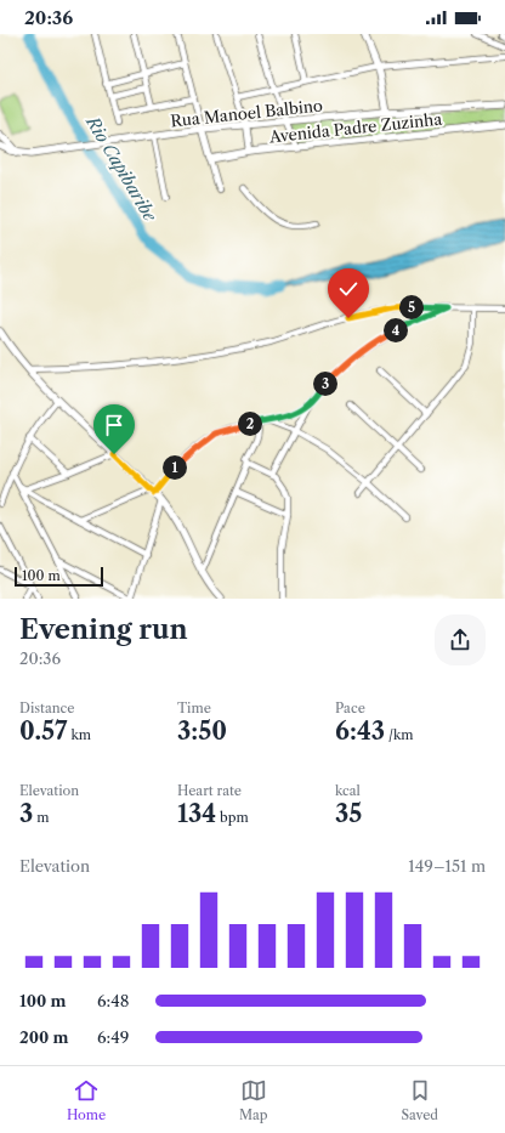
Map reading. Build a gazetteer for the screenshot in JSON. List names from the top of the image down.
{
  "streets": {
    "street": ["Rua Manoel Balbino", "Avenida Padre Zuzinha"]
  },
  "water": ["Rio Capibaribe"],
  "scale_bar": "100 m",
  "page": {
    "status": "20:36",
    "pins": [
      "5",
      "4",
      "3",
      "2",
      "1"
    ],
    "scale": "100 m",
    "heading": ["Evening run", "20:36"],
    "stats": [
      ["Distance", "0.57 km"],
      ["Time", "3:50"],
      ["Pace", "6:43 /km"],
      ["Elevation", "3 m"],
      ["Heart rate", "134 bpm"],
      ["kcal", "35"]
    ],
    "chart": ["Elevation", "149–151 m"],
    "list": [
      {
        "name": "100 m",
        "note": "6:48"
      },
      {
        "name": "200 m",
        "note": "6:49"
      }
    ],
    "tabs": ["Home", "Map", "Saved"]
  }
}
